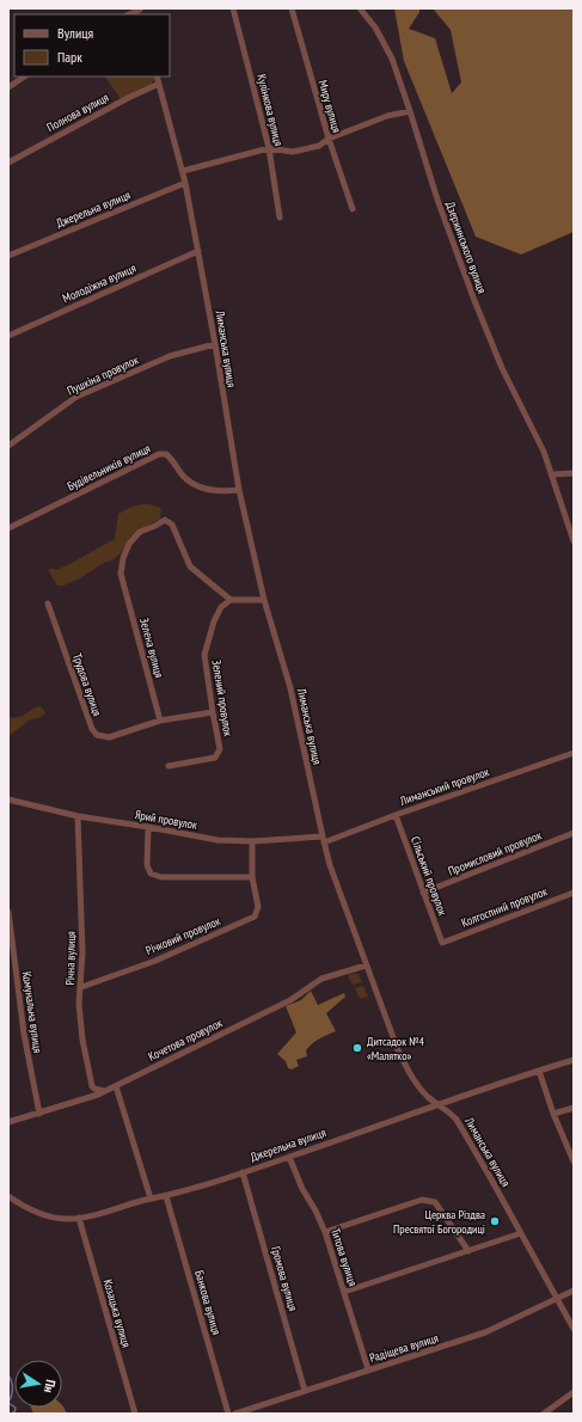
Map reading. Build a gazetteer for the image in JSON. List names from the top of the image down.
{
  "streets": {
    "street": [
      "Миру вулиця",
      "Кулінкова вулиця",
      "Полнова вулиця",
      "Джерельна вулиця",
      "Дзержинського вулиця",
      "Молодіжна вулиця",
      "Лиманська вулиця",
      "Пушкіна провулок",
      "Будівельників вулиця",
      "Зелена вулиця",
      "Трудова вулиця",
      "Зелений провулок",
      "Лиманський провулок",
      "Ярий провулок",
      "Промисловий провулок",
      "Сільський провулок",
      "Колгоспний провулок",
      "Річковий провулок",
      "Річна вулиця",
      "Комунальна вулиця",
      "Кочетова провулок",
      "Титова вулиця",
      "Громова вулиця",
      "Банкова вулиця",
      "Козацька вулиця",
      "Радіщева вулиця"
    ]
  },
  "crossings": [
    ["Полнова вулиця", "Лиманська вулиця"],
    ["Джерельна вулиця", "Лиманська вулиця"],
    ["Джерельна вулиця", "Титова вулиця"],
    ["Джерельна вулиця", "Громова вулиця"],
    ["Джерельна вулиця", "Банкова вулиця"],
    ["Джерельна вулиця", "Козацька вулиця"],
    ["Молодіжна вулиця", "Лиманська вулиця"],
    ["Лиманська вулиця", "Пушкіна провулок"],
    ["Лиманська вулиця", "Будівельників вулиця"],
    ["Лиманська вулиця", "Лиманський провулок"],
    ["Лиманська вулиця", "Ярий провулок"],
    ["Лиманська вулиця", "Кочетова провулок"],
    ["Лиманська вулиця", "Радіщева вулиця"],
    ["Зелена вулиця", "Трудова вулиця"],
    ["Зелена вулиця", "Зелений провулок"],
    ["Лиманський провулок", "Ярий провулок"],
    ["Лиманський провулок", "Сільський провулок"],
    ["Ярий провулок", "Річковий провулок"],
    ["Ярий провулок", "Річна вулиця"],
    ["Промисловий провулок", "Сільський провулок"],
    ["Сільський провулок", "Колгоспний провулок"],
    ["Річковий провулок", "Річна вулиця"],
    ["Річна вулиця", "Кочетова провулок"],
    ["Комунальна вулиця", "Кочетова провулок"],
    ["Титова вулиця", "Радіщева вулиця"],
    ["Громова вулиця", "Радіщева вулиця"]
  ],
  "places": ["Дитсадок №4 «Малятко»", "Церква Різдва Пресвятої Богородиці"],
  "legend": ["Вулиця", "Парк"],
  "north": "right"
}
